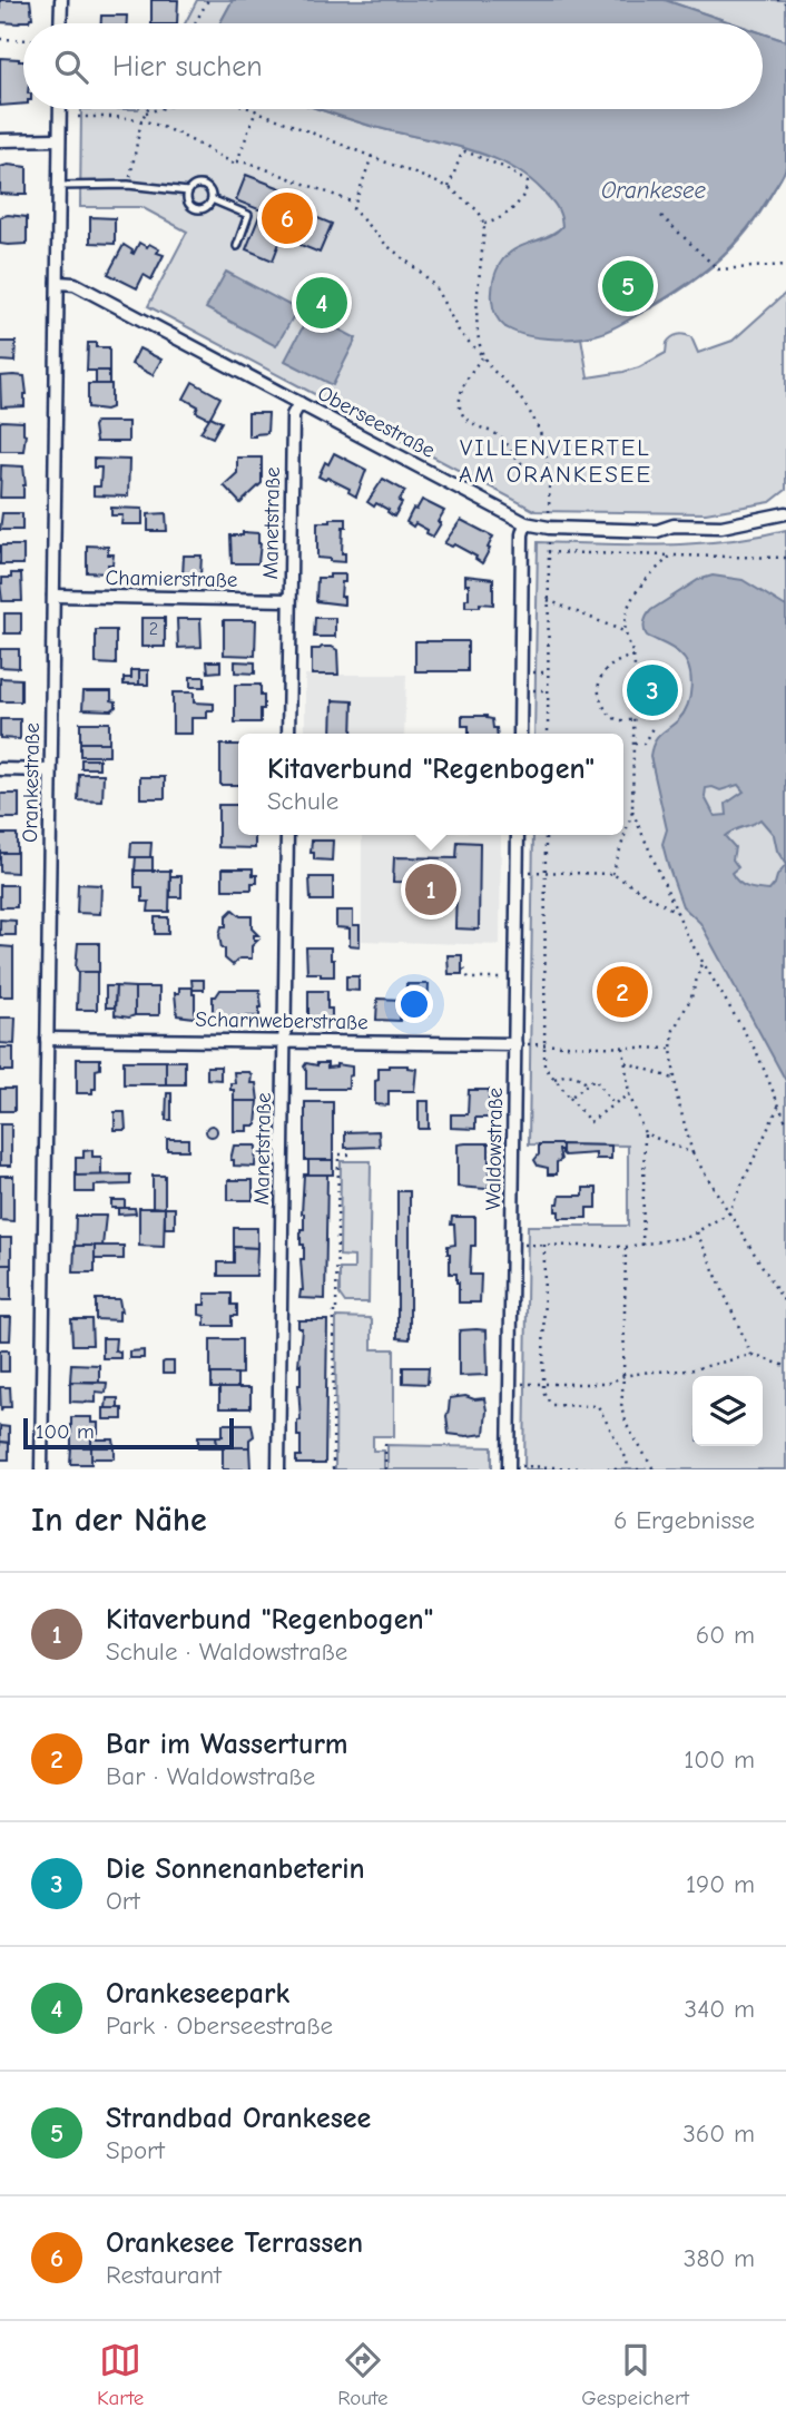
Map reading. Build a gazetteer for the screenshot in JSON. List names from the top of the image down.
{
  "streets": {
    "street": [
      "Oberseestraße",
      "Manetstraße",
      "Chamierstraße",
      "Orankestraße",
      "Scharnweberstraße",
      "Waldowstraße"
    ]
  },
  "crossings": [
    ["Oberseestraße", "Manetstraße"],
    ["Oberseestraße", "Orankestraße"],
    ["Manetstraße", "Chamierstraße"],
    ["Manetstraße", "Scharnweberstraße"],
    ["Chamierstraße", "Orankestraße"],
    ["Orankestraße", "Scharnweberstraße"],
    ["Scharnweberstraße", "Waldowstraße"]
  ],
  "districts": ["VILLENVIERTEL AM ORANKESEE"],
  "water": ["Orankesee"],
  "house_numbers": ["2"],
  "scale_bar": "100 m",
  "page": {
    "search": "Hier suchen",
    "pins": [
      "6",
      "5",
      "4",
      "3",
      "1",
      "2"
    ],
    "popup": ["Kitaverbund \"Regenbogen\"", "Schule"],
    "scale": "100 m",
    "heading": ["In der Nähe", "6 Ergebnisse"],
    "list": [
      {
        "mark": "1",
        "name": "Kitaverbund \"Regenbogen\"",
        "note": "Schule · Waldowstraße",
        "value": "60 m"
      },
      {
        "mark": "2",
        "name": "Bar im Wasserturm",
        "note": "Bar · Waldowstraße",
        "value": "100 m"
      },
      {
        "mark": "3",
        "name": "Die Sonnenanbeterin",
        "note": "Ort",
        "value": "190 m"
      },
      {
        "mark": "4",
        "name": "Orankeseepark",
        "note": "Park · Oberseestraße",
        "value": "340 m"
      },
      {
        "mark": "5",
        "name": "Strandbad Orankesee",
        "note": "Sport",
        "value": "360 m"
      },
      {
        "mark": "6",
        "name": "Orankesee Terrassen",
        "note": "Restaurant",
        "value": "380 m"
      }
    ],
    "nav": ["Karte", "Route", "Gespeichert"]
  }
}
